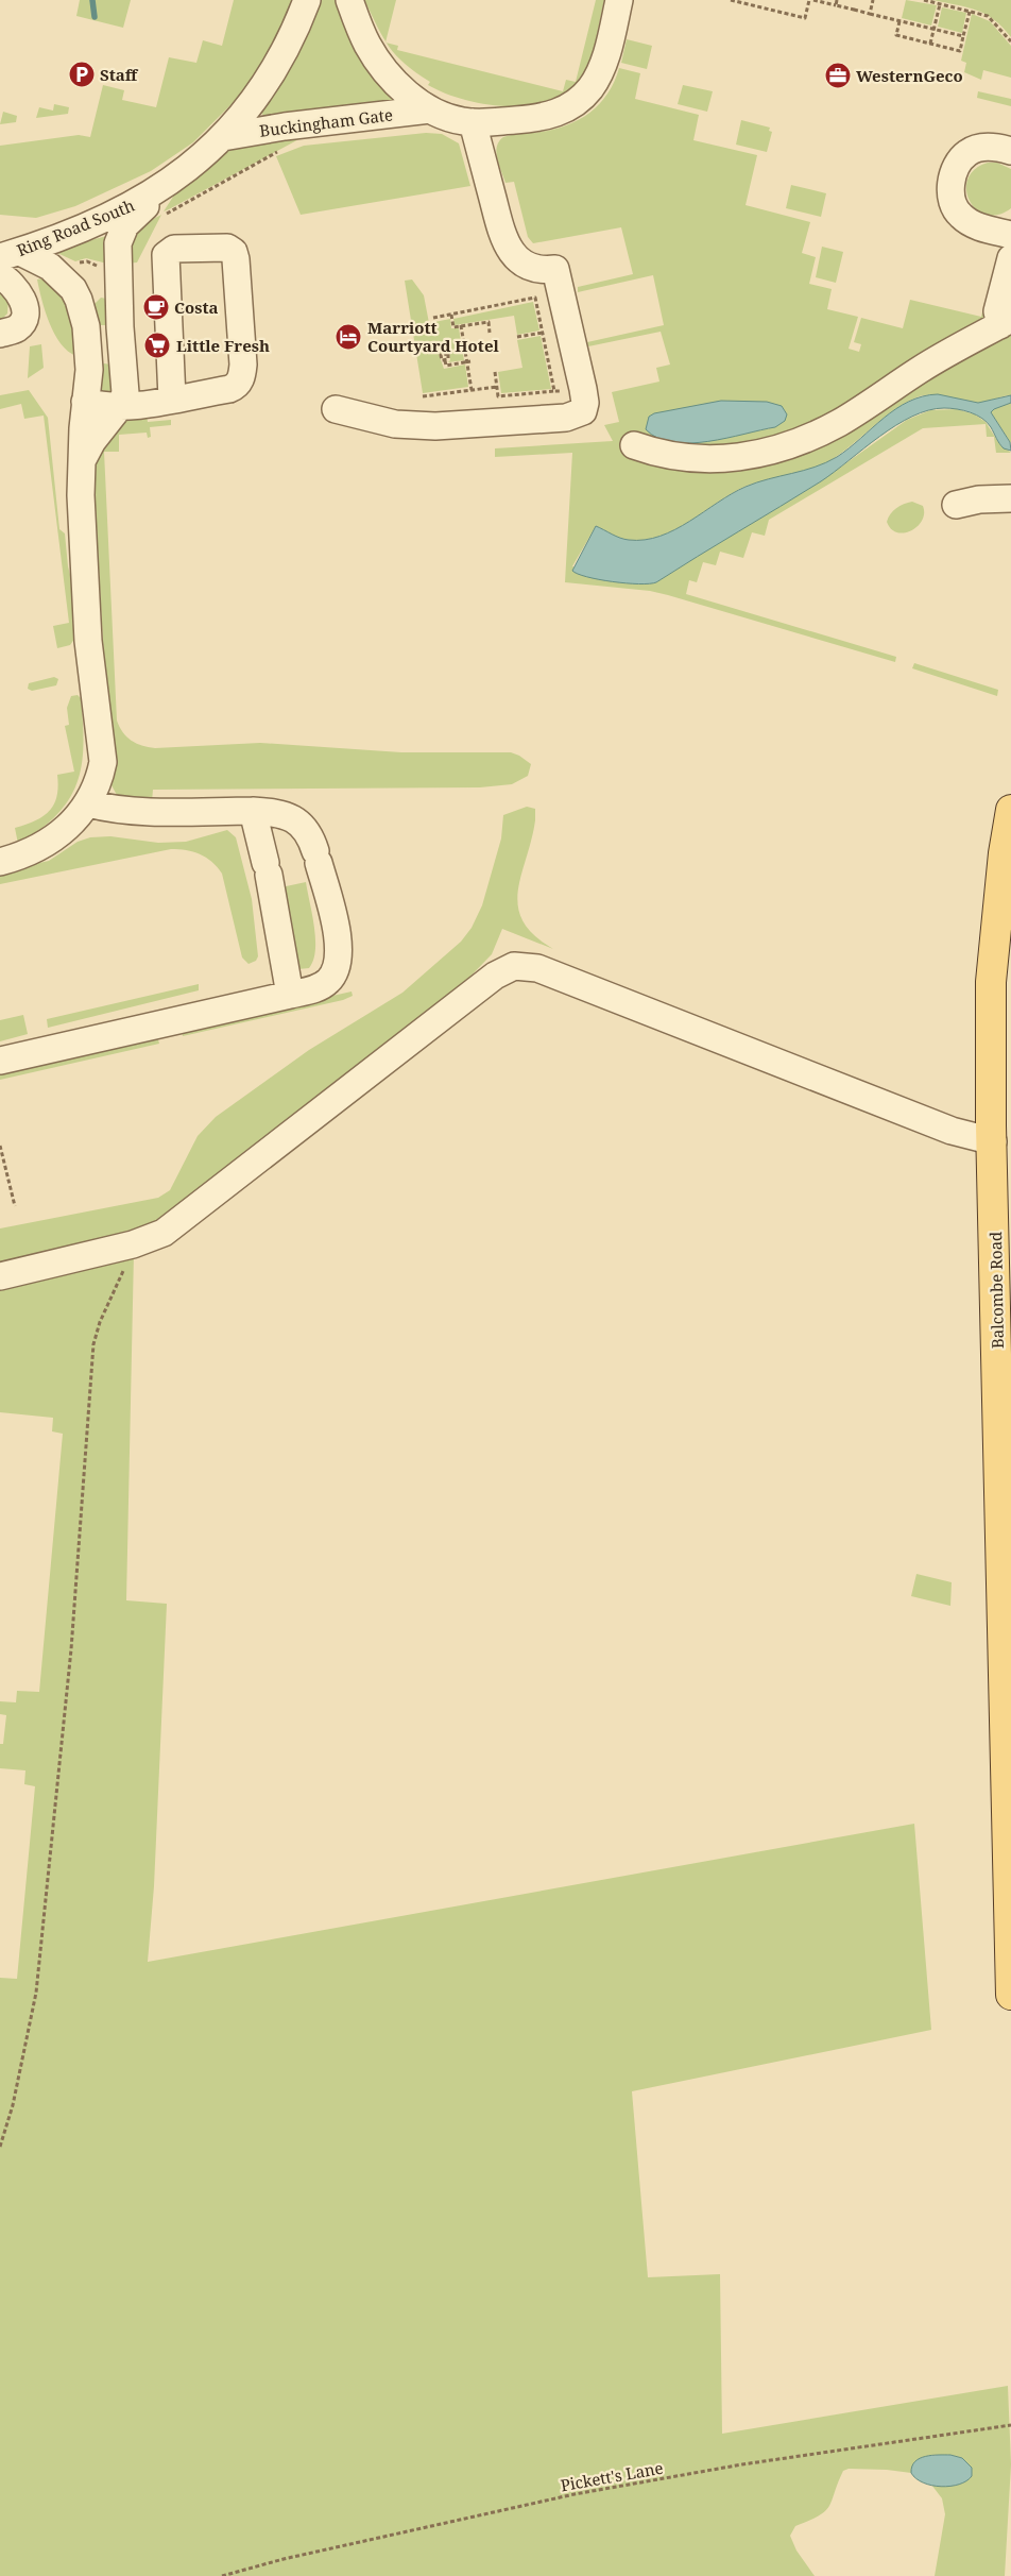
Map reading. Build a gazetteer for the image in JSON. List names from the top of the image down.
{
  "streets": {
    "main road": ["Balcombe Road"],
    "street": ["Buckingham Gate", "Ring Road South"],
    "path": ["Pickett's Lane"]
  },
  "crossings": [
    ["Buckingham Gate", "Ring Road South"]
  ],
  "places": {
    "parking": ["Staff"],
    "office": ["WesternGeco"],
    "cafe": ["Costa"],
    "hotel": ["Marriott Courtyard Hotel"],
    "supermarket": ["Little Fresh"]
  }
}
